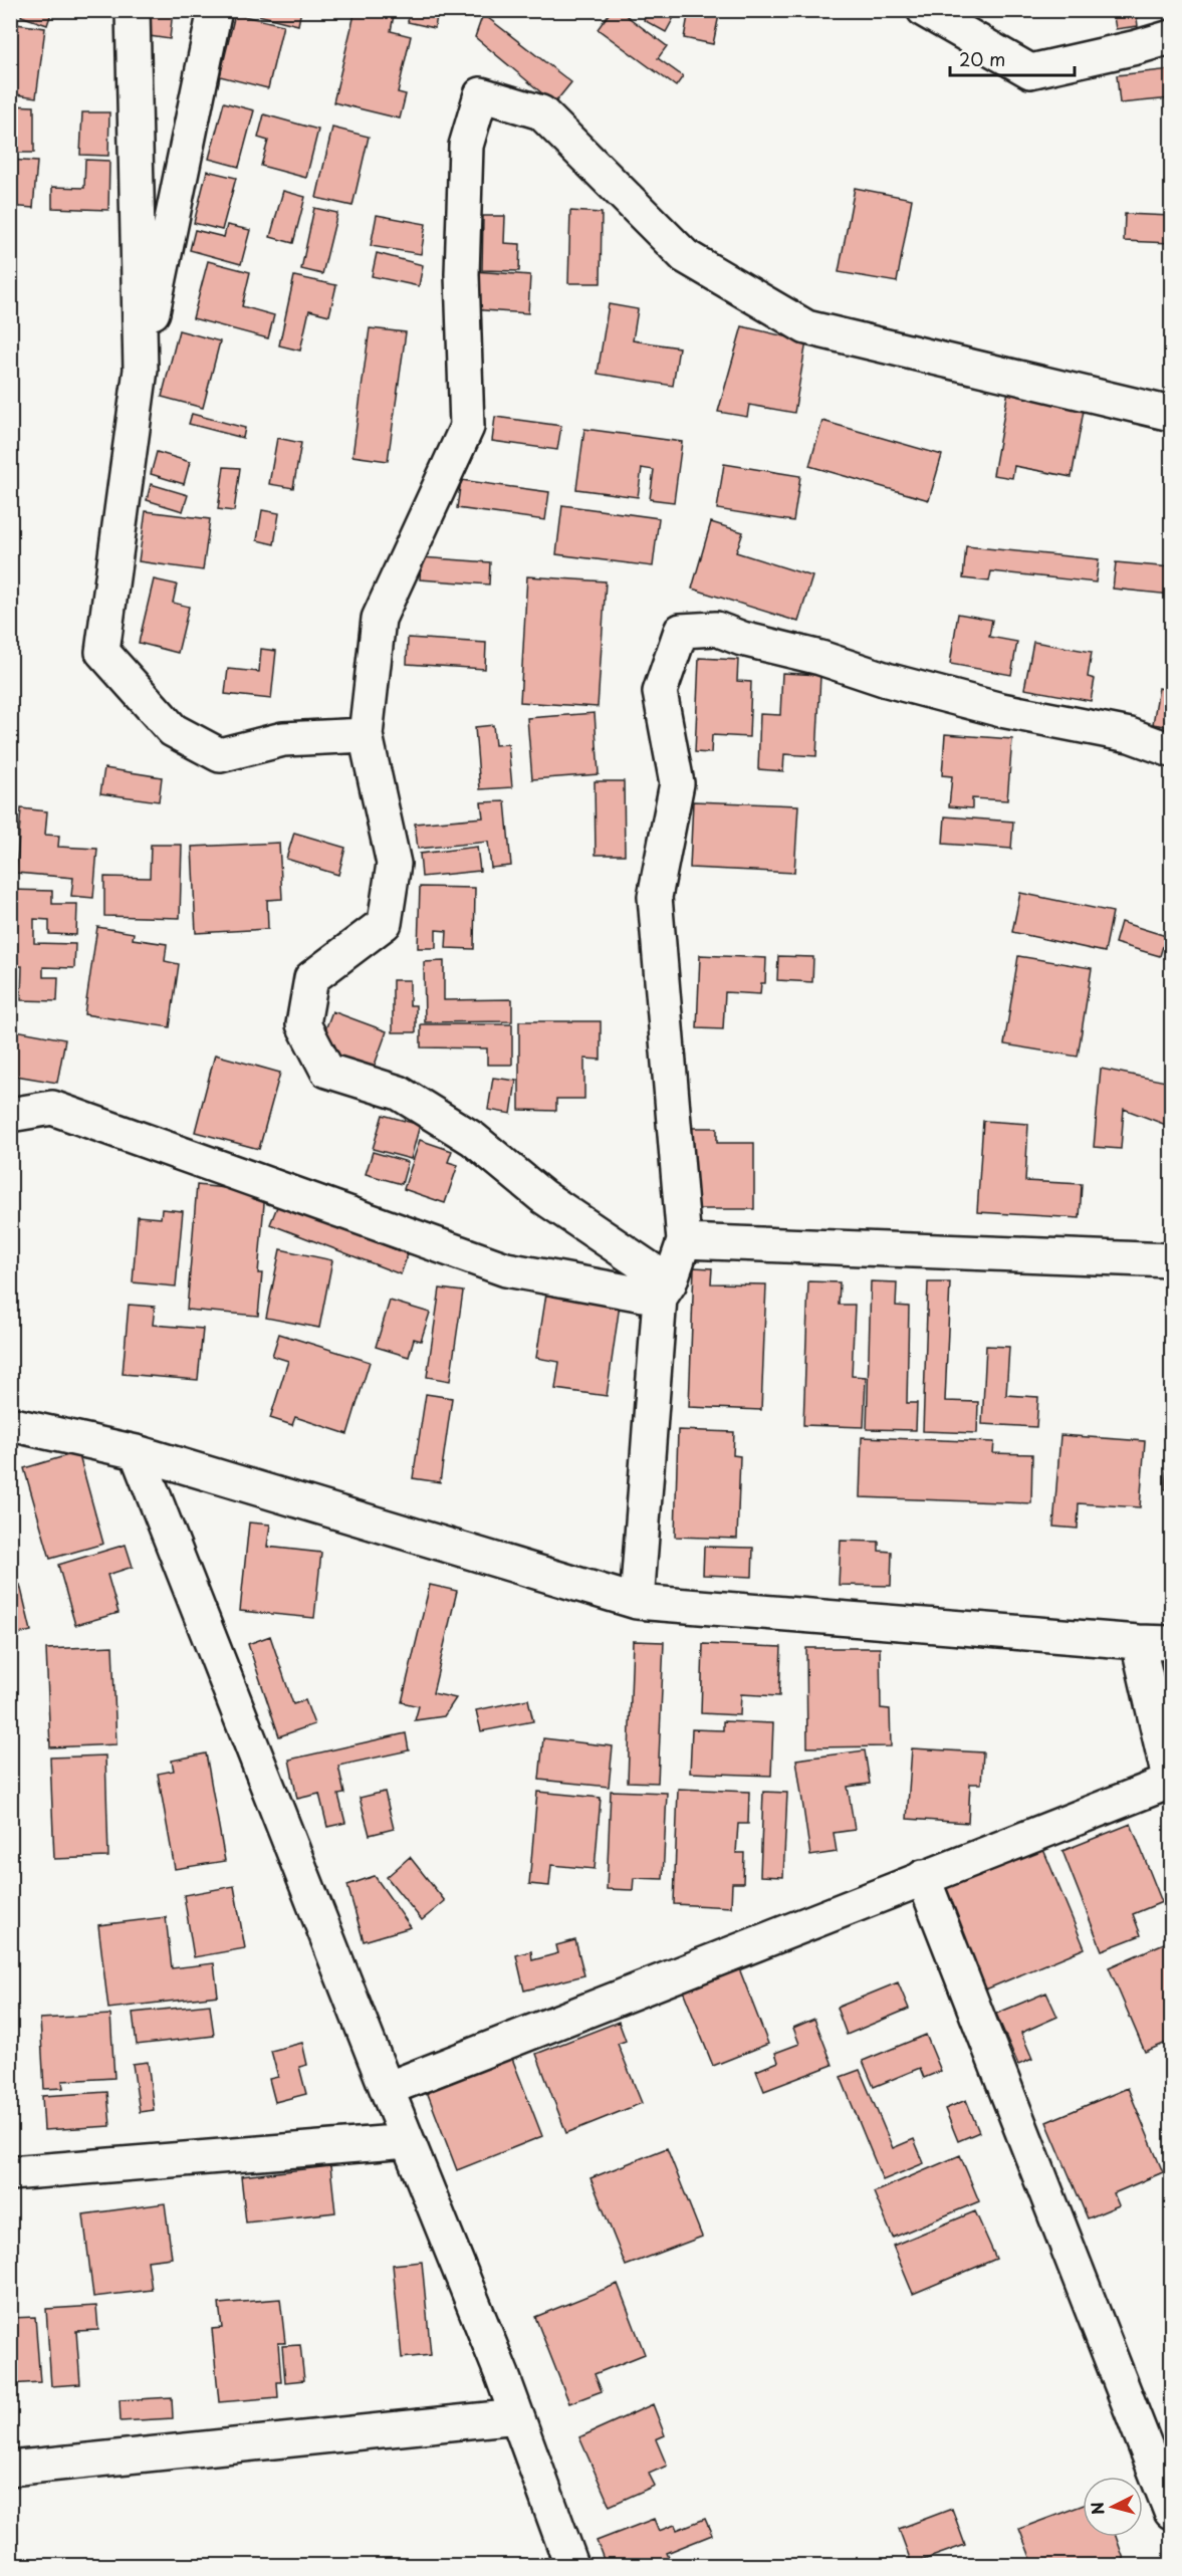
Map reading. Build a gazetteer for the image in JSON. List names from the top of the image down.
{
  "scale_bar": "20 m",
  "north": "left"
}
